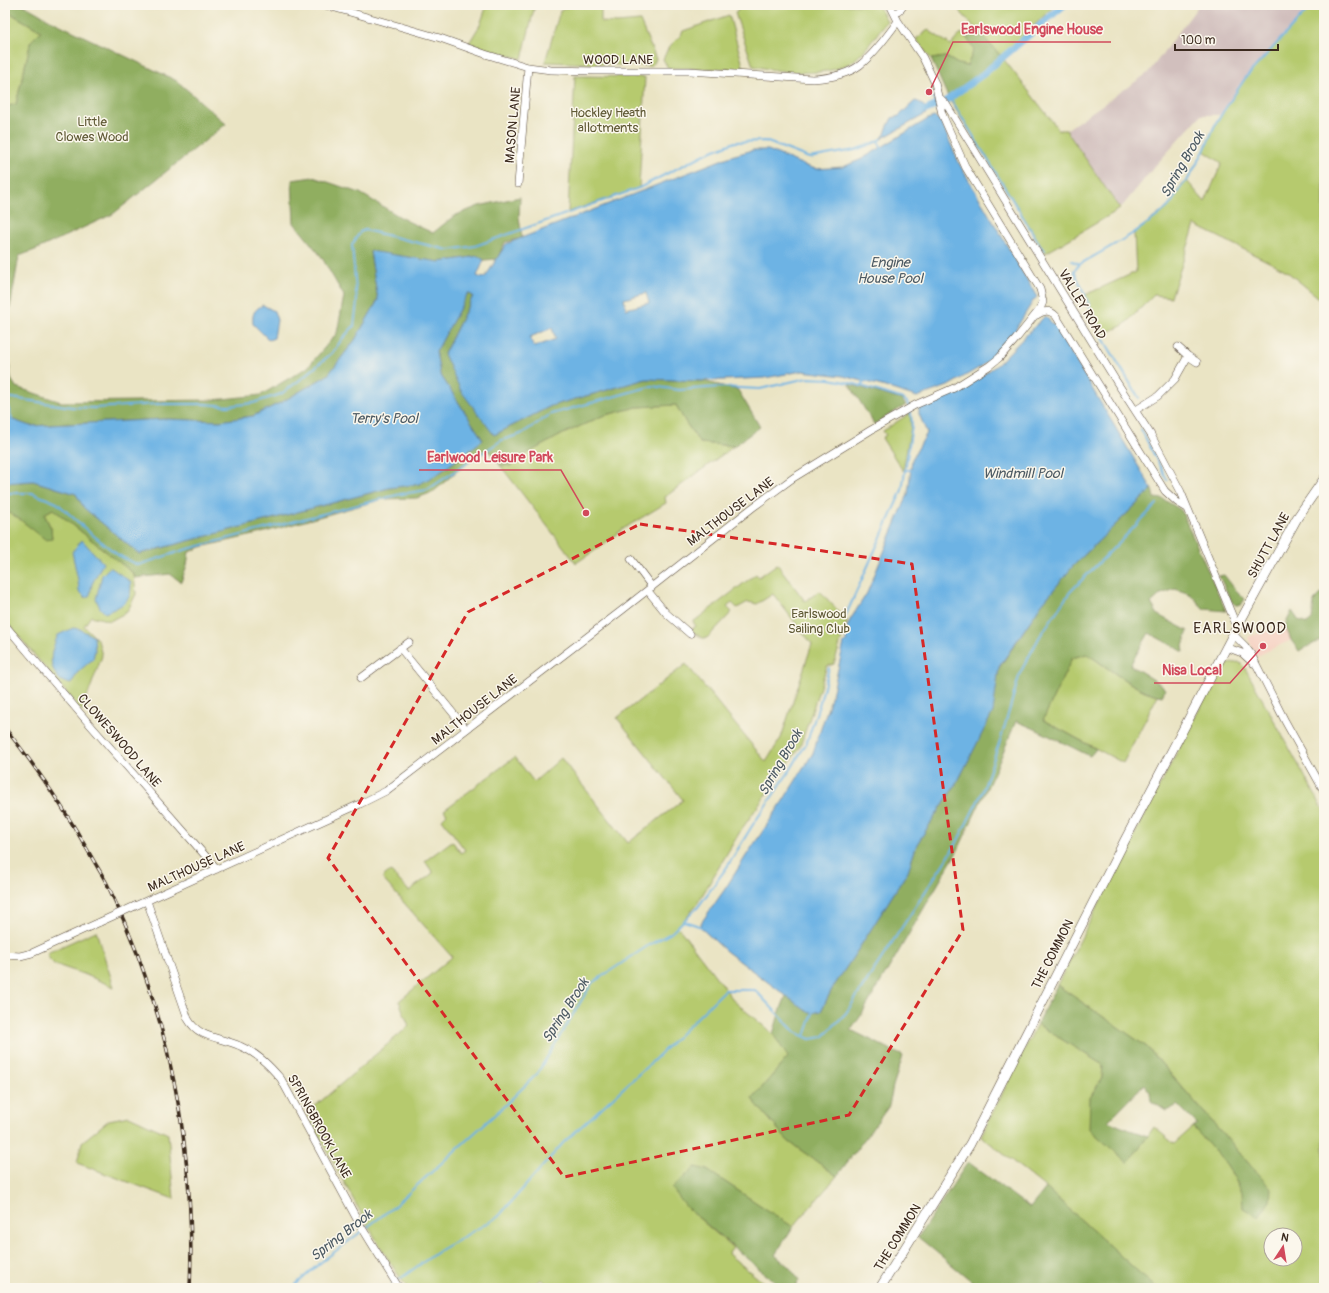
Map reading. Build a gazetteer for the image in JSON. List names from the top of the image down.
{
  "streets": {
    "main road": ["SHUTT LANE", "THE COMMON"],
    "street": [
      "WOOD LANE",
      "MASON LANE",
      "VALLEY ROAD",
      "MALTHOUSE LANE",
      "CLOWESWOOD LANE",
      "SPRINGBROOK LANE"
    ]
  },
  "crossings": [
    ["WOOD LANE", "MASON LANE"],
    ["WOOD LANE", "VALLEY ROAD"],
    ["VALLEY ROAD", "MALTHOUSE LANE"],
    ["VALLEY ROAD", "SHUTT LANE"],
    ["VALLEY ROAD", "THE COMMON"],
    ["MALTHOUSE LANE", "CLOWESWOOD LANE"],
    ["MALTHOUSE LANE", "SPRINGBROOK LANE"],
    ["SHUTT LANE", "THE COMMON"]
  ],
  "districts": ["EARLSWOOD"],
  "water": [
    "Spring Brook",
    "Engine House Pool",
    "Terry's Pool",
    "Windmill Pool"
  ],
  "parks": ["Hockley Heath allotments", "Little Clowes Wood", "Earlswood Sailing Club"],
  "places": ["Earlswood Engine House", "Earlwood Leisure Park", "Nisa Local"],
  "scale_bar": "100 m",
  "north": "top"
}
